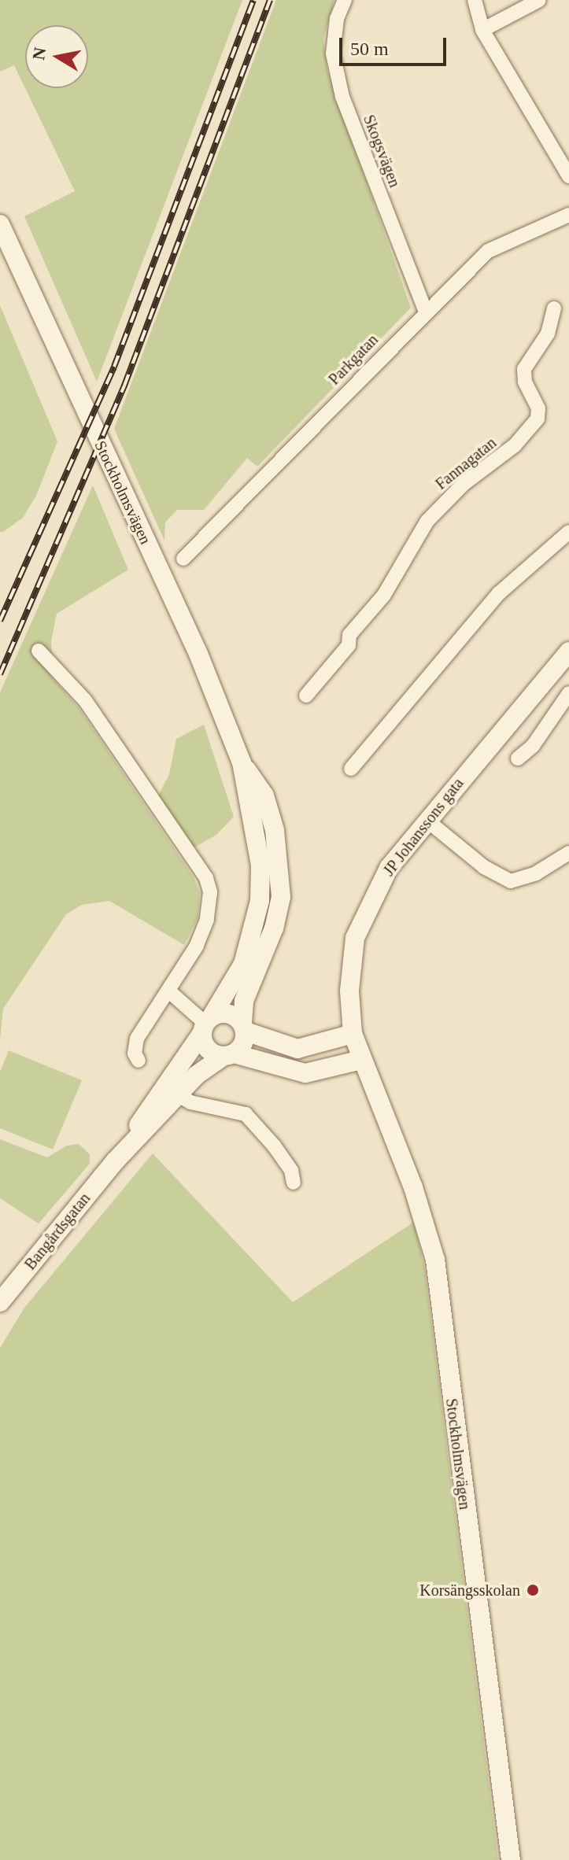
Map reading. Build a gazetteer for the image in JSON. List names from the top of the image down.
{
  "streets": {
    "main road": ["Stockholmsvägen", "JP Johanssons gata", "Bangårdsgatan"],
    "street": ["Skogsvägen", "Parkgatan", "Fannagatan"]
  },
  "crossings": [
    ["Skogsvägen", "Parkgatan"],
    ["Stockholmsvägen", "JP Johanssons gata"],
    ["Stockholmsvägen", "Bangårdsgatan"]
  ],
  "places": ["Korsängsskolan"],
  "scale_bar": "50 m",
  "north": "left"
}
